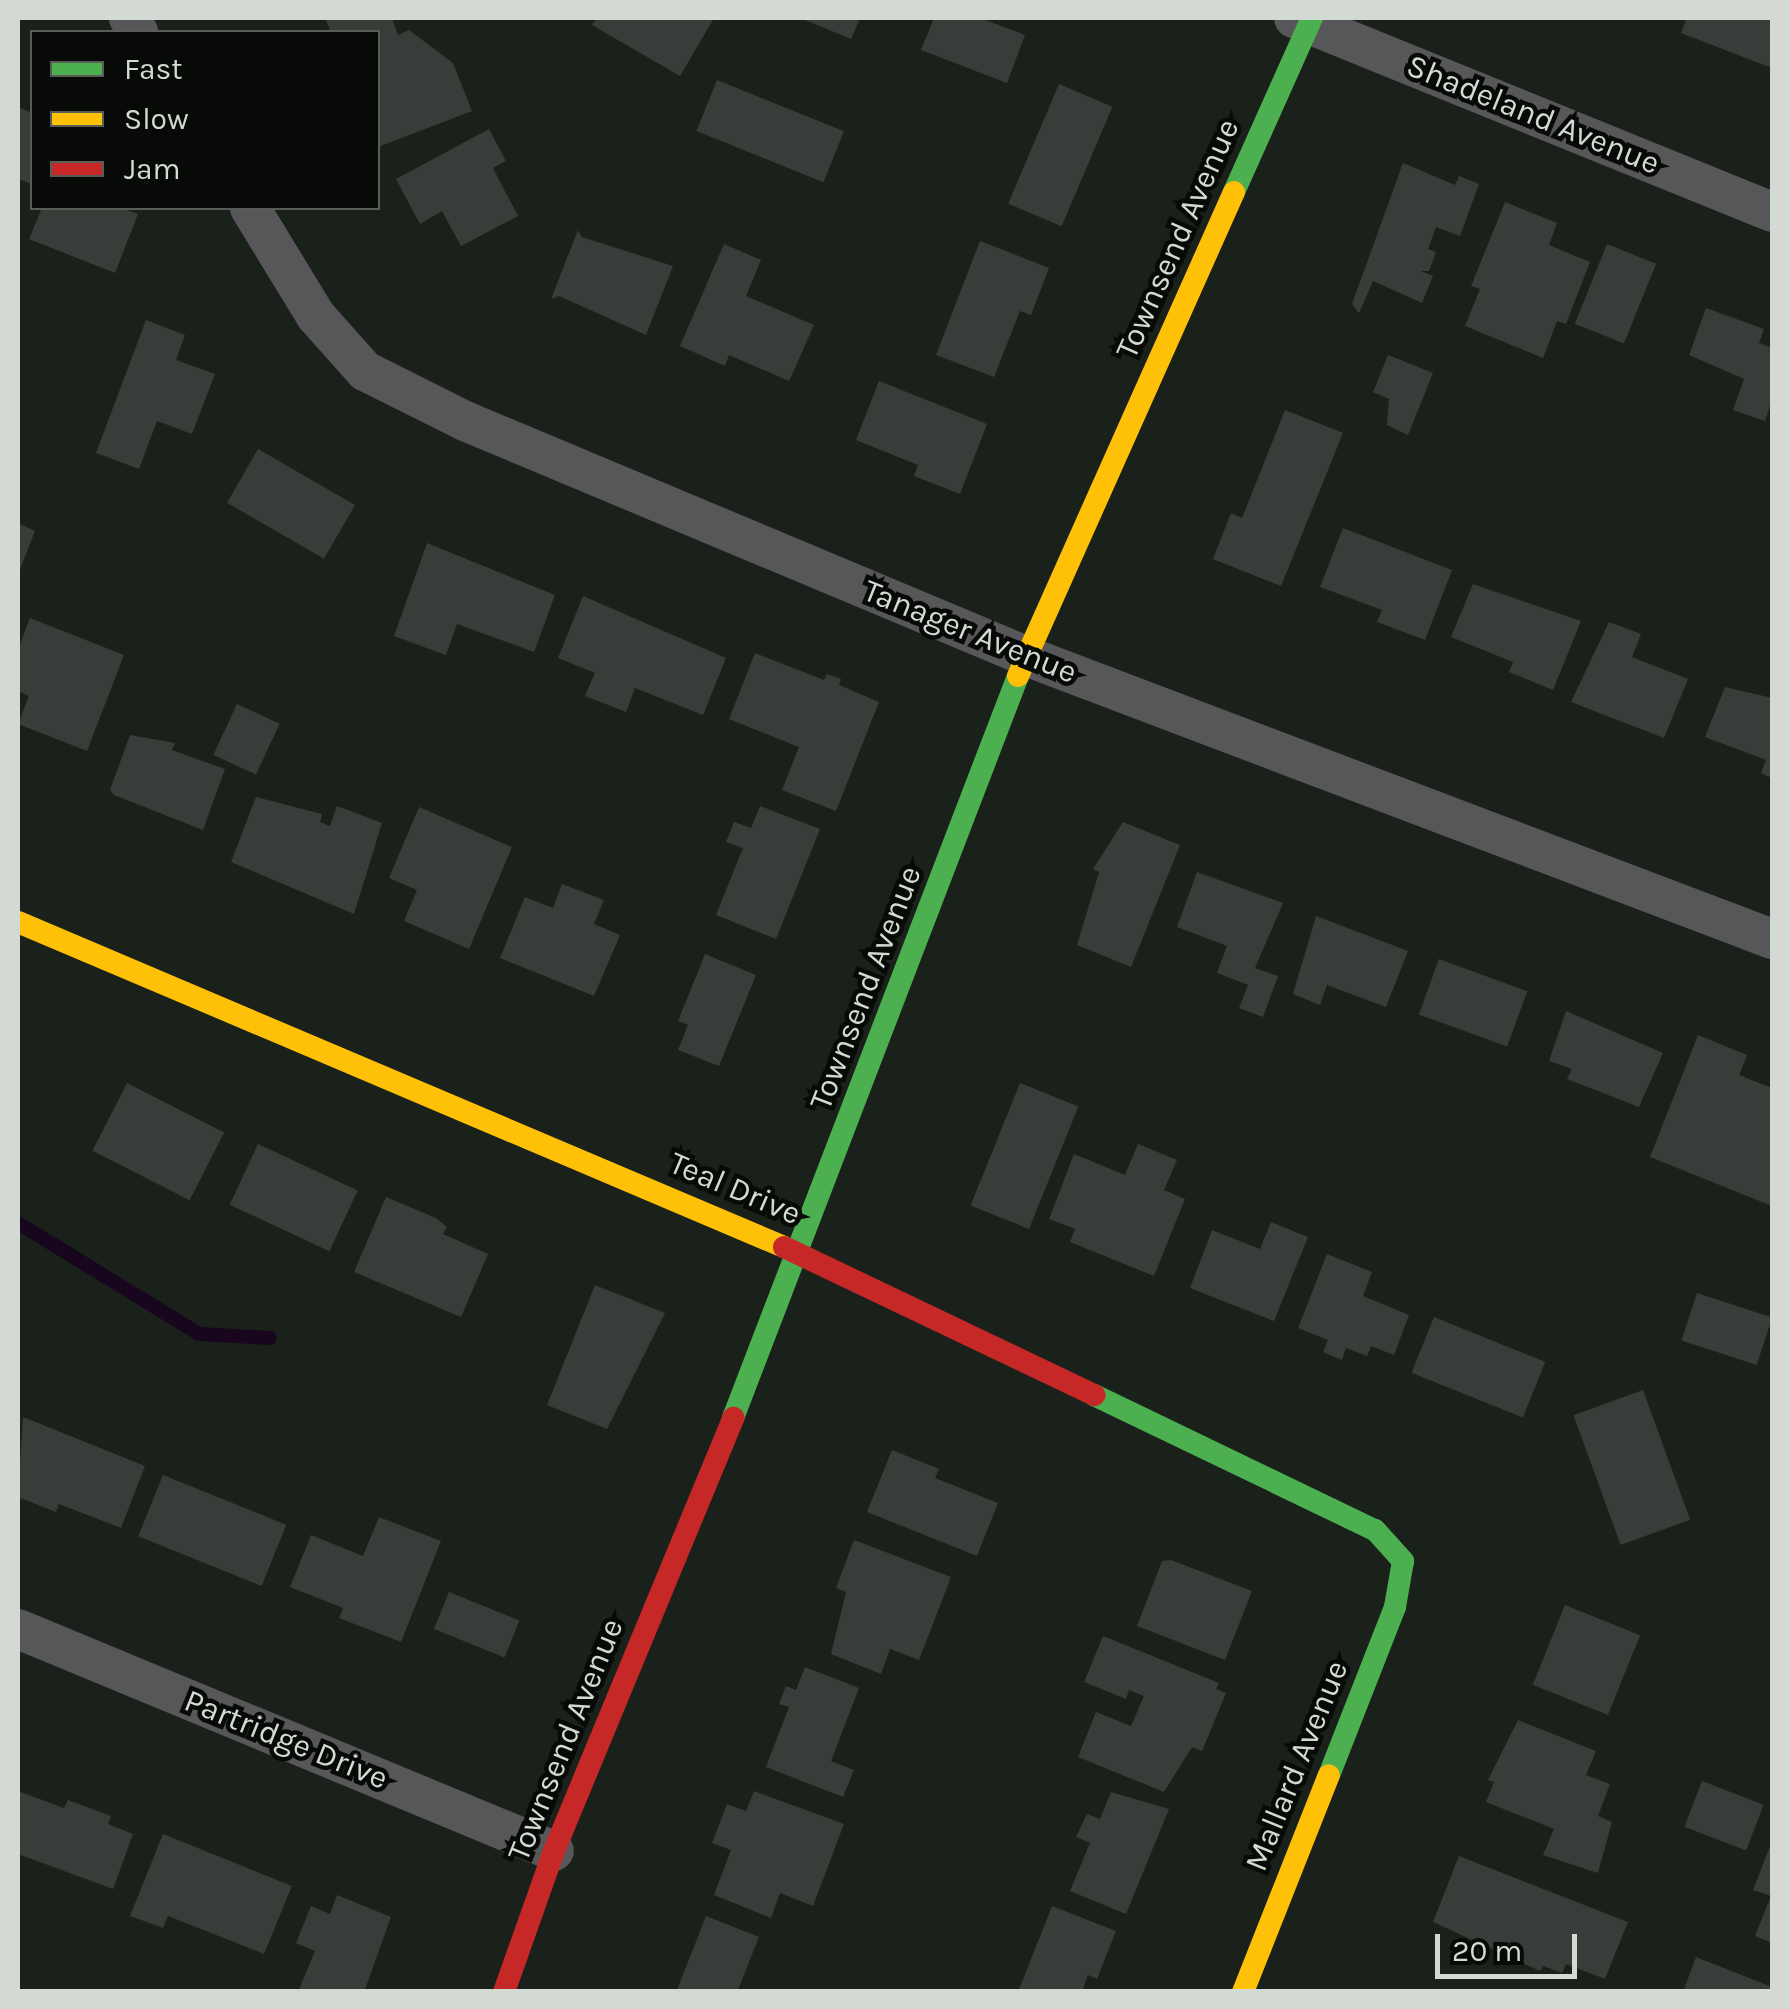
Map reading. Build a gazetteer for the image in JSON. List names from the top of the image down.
{
  "streets": {
    "street": [
      "Shadeland Avenue",
      "Townsend Avenue",
      "Tanager Avenue",
      "Teal Drive",
      "Partridge Drive",
      "Mallard Avenue"
    ]
  },
  "crossings": [
    ["Shadeland Avenue", "Townsend Avenue"],
    ["Townsend Avenue", "Tanager Avenue"],
    ["Townsend Avenue", "Teal Drive"],
    ["Townsend Avenue", "Partridge Drive"],
    ["Teal Drive", "Mallard Avenue"]
  ],
  "legend": ["Fast", "Slow", "Jam"],
  "scale_bar": "20 m"
}
